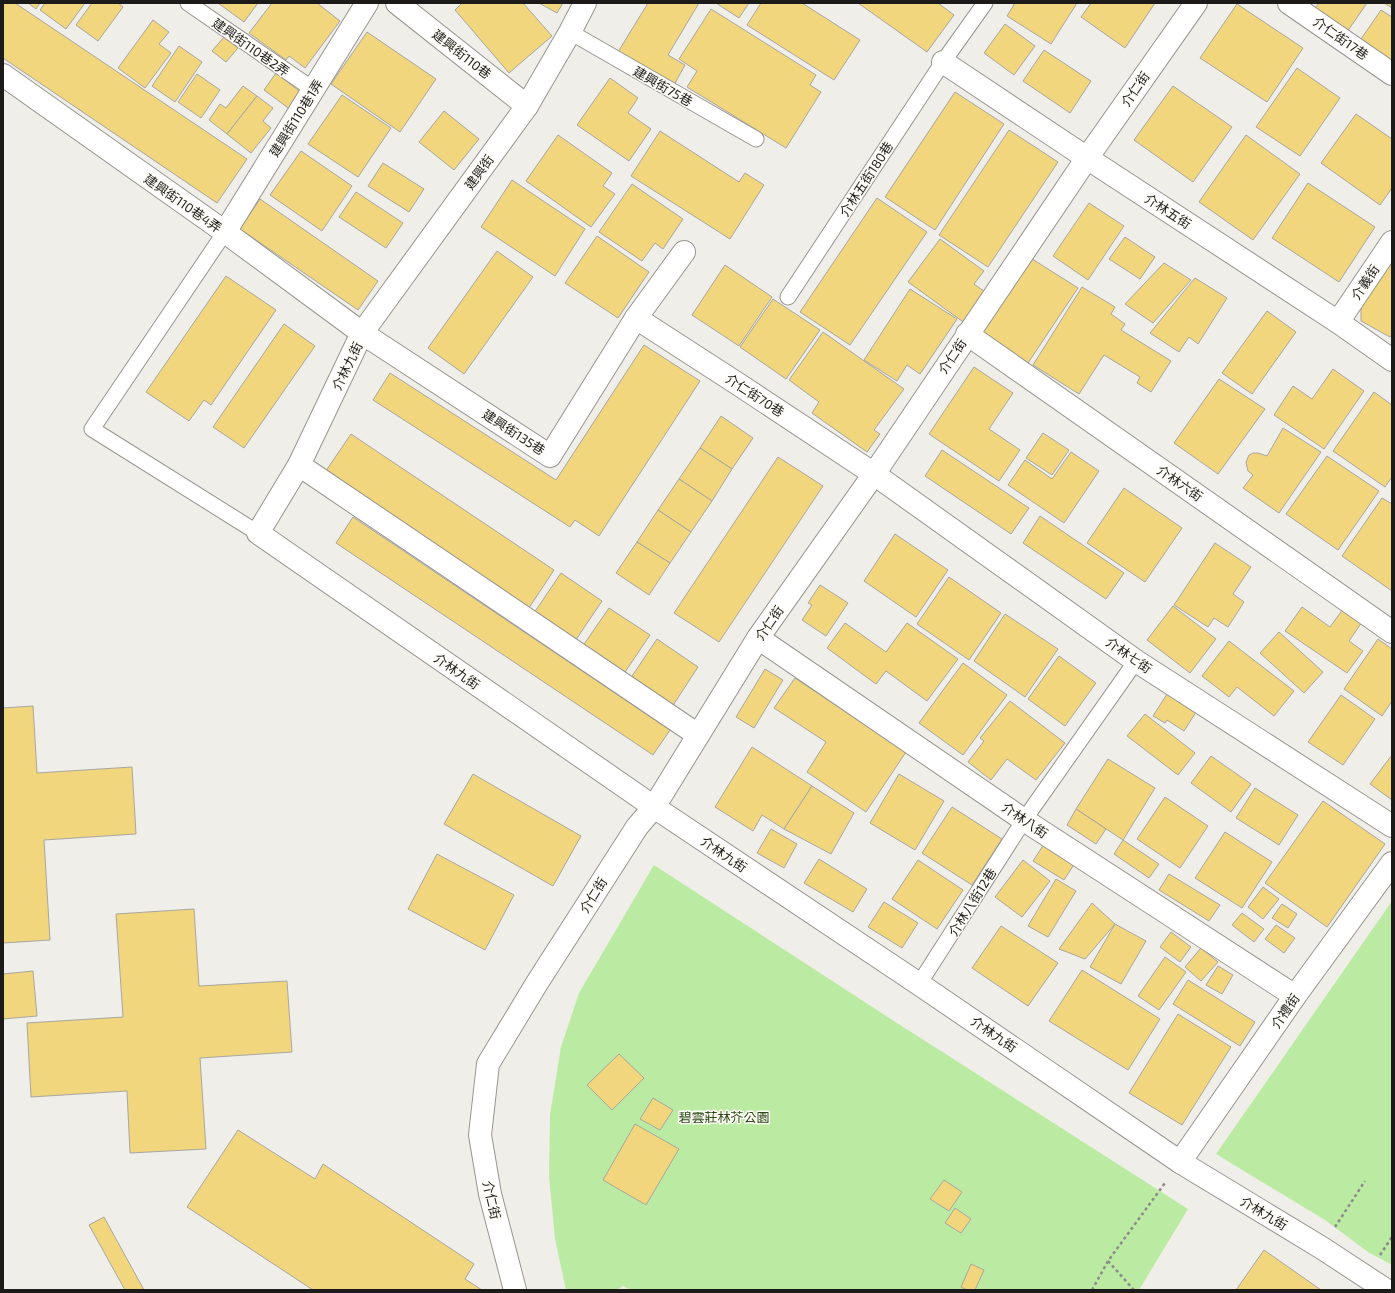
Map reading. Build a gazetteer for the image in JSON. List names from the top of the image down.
{
  "streets": {
    "street": [
      "介仁街17巷",
      "建興街110巷",
      "介仁街",
      "建興街110巷1弄",
      "建興街",
      "建興街110巷4弄",
      "介林五街",
      "介義街",
      "介林九街",
      "介仁街70巷",
      "建興街135巷",
      "介林六街",
      "介林七街",
      "介林八街",
      "介禮街"
    ],
    "lane": [
      "建興街110巷2弄",
      "建興街75巷",
      "介林五街180巷",
      "介林八街12巷"
    ]
  },
  "crossings": [
    ["建興街110巷2弄", "建興街110巷1弄"],
    ["建興街110巷", "建興街"],
    ["建興街75巷", "建興街"],
    ["介仁街", "介林五街"],
    ["介仁街", "介林九街"],
    ["介仁街", "介仁街70巷"],
    ["介仁街", "介林六街"],
    ["介仁街", "介林七街"],
    ["介仁街", "介林八街"],
    ["建興街110巷1弄", "建興街110巷4弄"],
    ["建興街", "建興街110巷4弄"],
    ["建興街", "介林九街"],
    ["建興街", "建興街135巷"],
    ["介林五街180巷", "介林五街"],
    ["建興街110巷4弄", "介林九街"],
    ["建興街110巷4弄", "建興街135巷"],
    ["介林五街", "介義街"],
    ["介林九街", "建興街135巷"],
    ["介林九街", "介林八街12巷"],
    ["介林九街", "介禮街"],
    ["介仁街70巷", "建興街135巷"],
    ["介仁街70巷", "介林七街"],
    ["介林七街", "介林八街12巷"],
    ["介林八街", "介林八街12巷"],
    ["介林八街", "介禮街"]
  ],
  "parks": ["碧雲莊林芥公園"]
}
